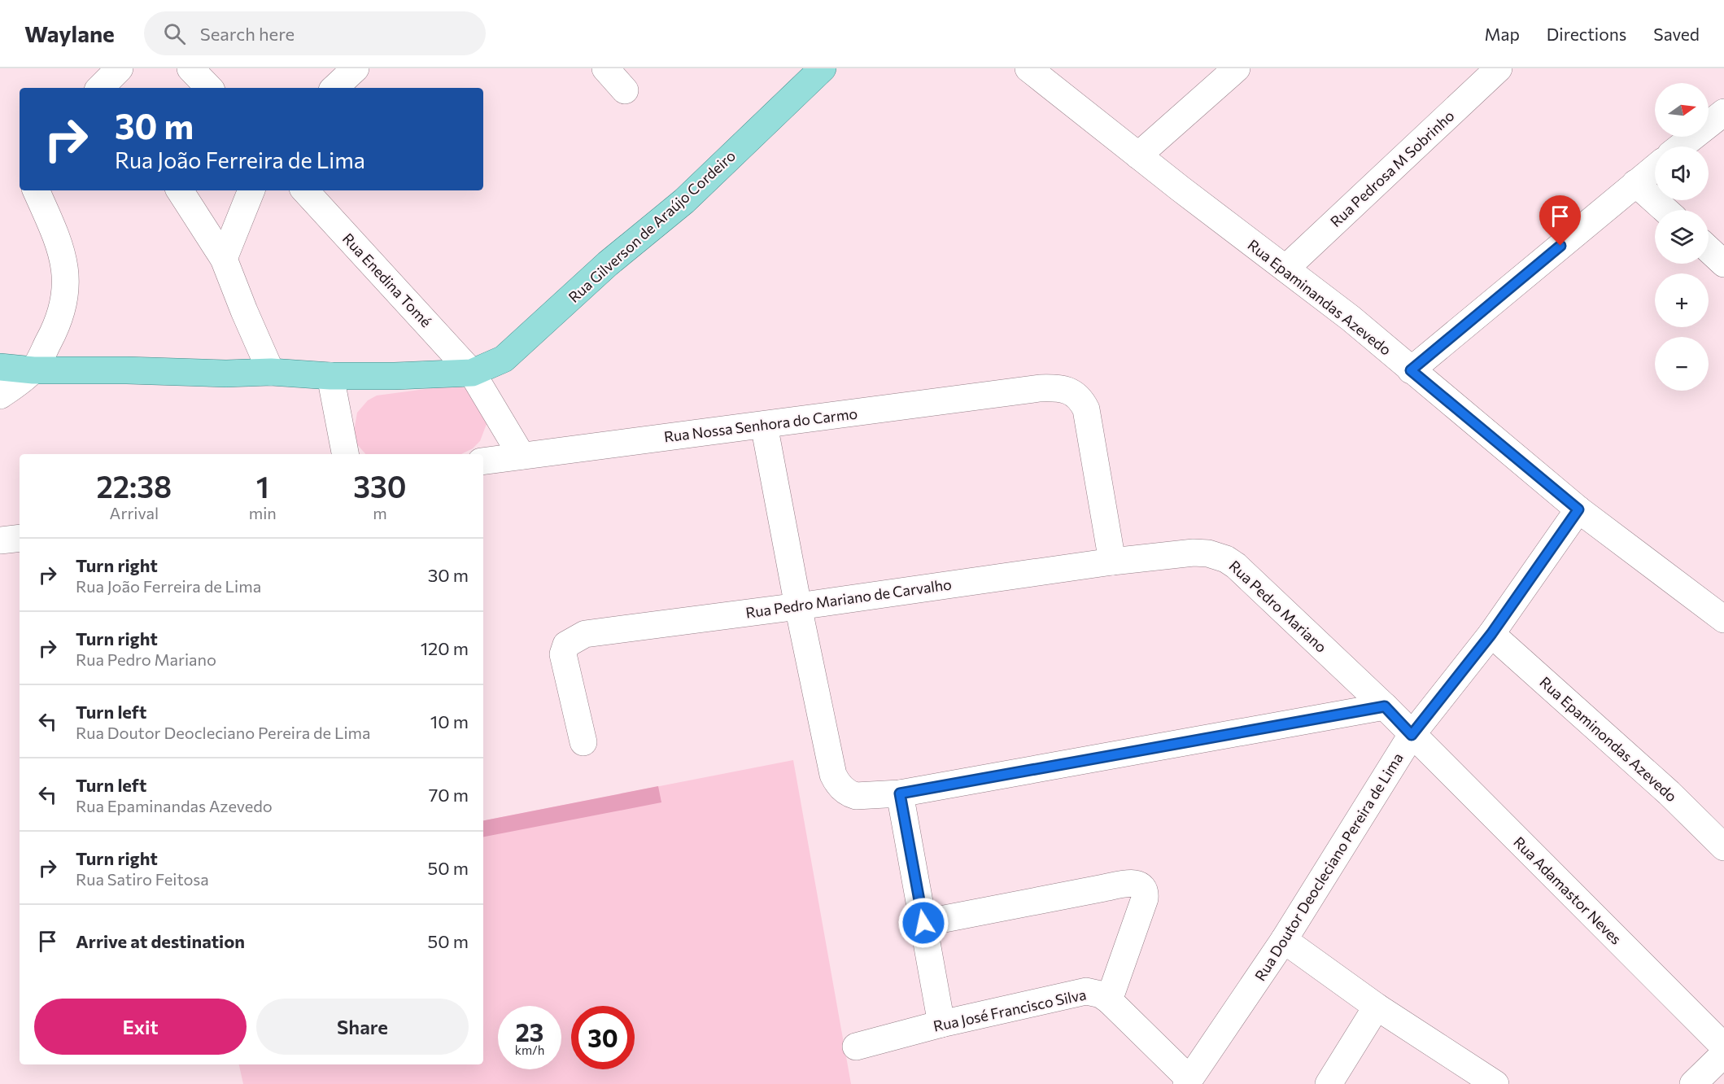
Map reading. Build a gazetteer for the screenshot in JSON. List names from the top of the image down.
{
  "streets": {
    "main road": ["Rua Gilverson de Araújo Cordeiro"],
    "street": [
      "Rua Pedrosa M Sobrinho",
      "Rua Enedina Tomé",
      "Rua Epaminandas Azevedo",
      "Rua Nossa Senhora do Carmo",
      "Rua Pedro Mariano de Carvalho",
      "Rua Pedro Mariano",
      "Rua Epaminondas Azevedo",
      "Rua Doutor Deocleciano Pereira de Lima",
      "Rua Adamastor Neves",
      "Rua José Francisco Silva"
    ]
  },
  "crossings": [
    ["Rua Pedrosa M Sobrinho", "Rua Epaminandas Azevedo"],
    ["Rua Gilverson de Araújo Cordeiro", "Rua Enedina Tomé"],
    ["Rua Enedina Tomé", "Rua Nossa Senhora do Carmo"],
    ["Rua Epaminandas Azevedo", "Rua Doutor Deocleciano Pereira de Lima"],
    ["Rua Nossa Senhora do Carmo", "Rua Pedro Mariano de Carvalho"],
    ["Rua Nossa Senhora do Carmo", "Rua Pedro Mariano"],
    ["Rua Pedro Mariano de Carvalho", "Rua Pedro Mariano"],
    ["Rua Pedro Mariano", "Rua Doutor Deocleciano Pereira de Lima"],
    ["Rua Pedro Mariano", "Rua Adamastor Neves"],
    ["Rua Epaminondas Azevedo", "Rua Doutor Deocleciano Pereira de Lima"],
    ["Rua Doutor Deocleciano Pereira de Lima", "Rua Adamastor Neves"],
    ["Rua Doutor Deocleciano Pereira de Lima", "Rua José Francisco Silva"]
  ],
  "north": "right",
  "page": {
    "header": "Waylane",
    "search": "Search here",
    "nav": ["Map", "Directions", "Saved"],
    "map_buttons": ["+", "−"],
    "turn": ["30 m", "Rua João Ferreira de Lima"],
    "eta": [
      "22:38",
      "Arrival",
      "1",
      "min",
      "330",
      "m"
    ],
    "list": [
      {
        "name": "Turn right",
        "note": "Rua João Ferreira de Lima",
        "value": "30 m"
      },
      {
        "name": "Turn right",
        "note": "Rua Pedro Mariano",
        "value": "120 m"
      },
      {
        "name": "Turn left",
        "note": "Rua Doutor Deocleciano Pereira de Lima",
        "value": "10 m"
      },
      {
        "name": "Turn left",
        "note": "Rua Epaminandas Azevedo",
        "value": "70 m"
      },
      {
        "name": "Turn right",
        "note": "Rua Satiro Feitosa",
        "value": "50 m"
      },
      {
        "name": "Arrive at destination",
        "value": "50 m"
      }
    ],
    "buttons": ["Exit", "Share"],
    "speed": "23 km/h",
    "limit": "30"
  }
}
